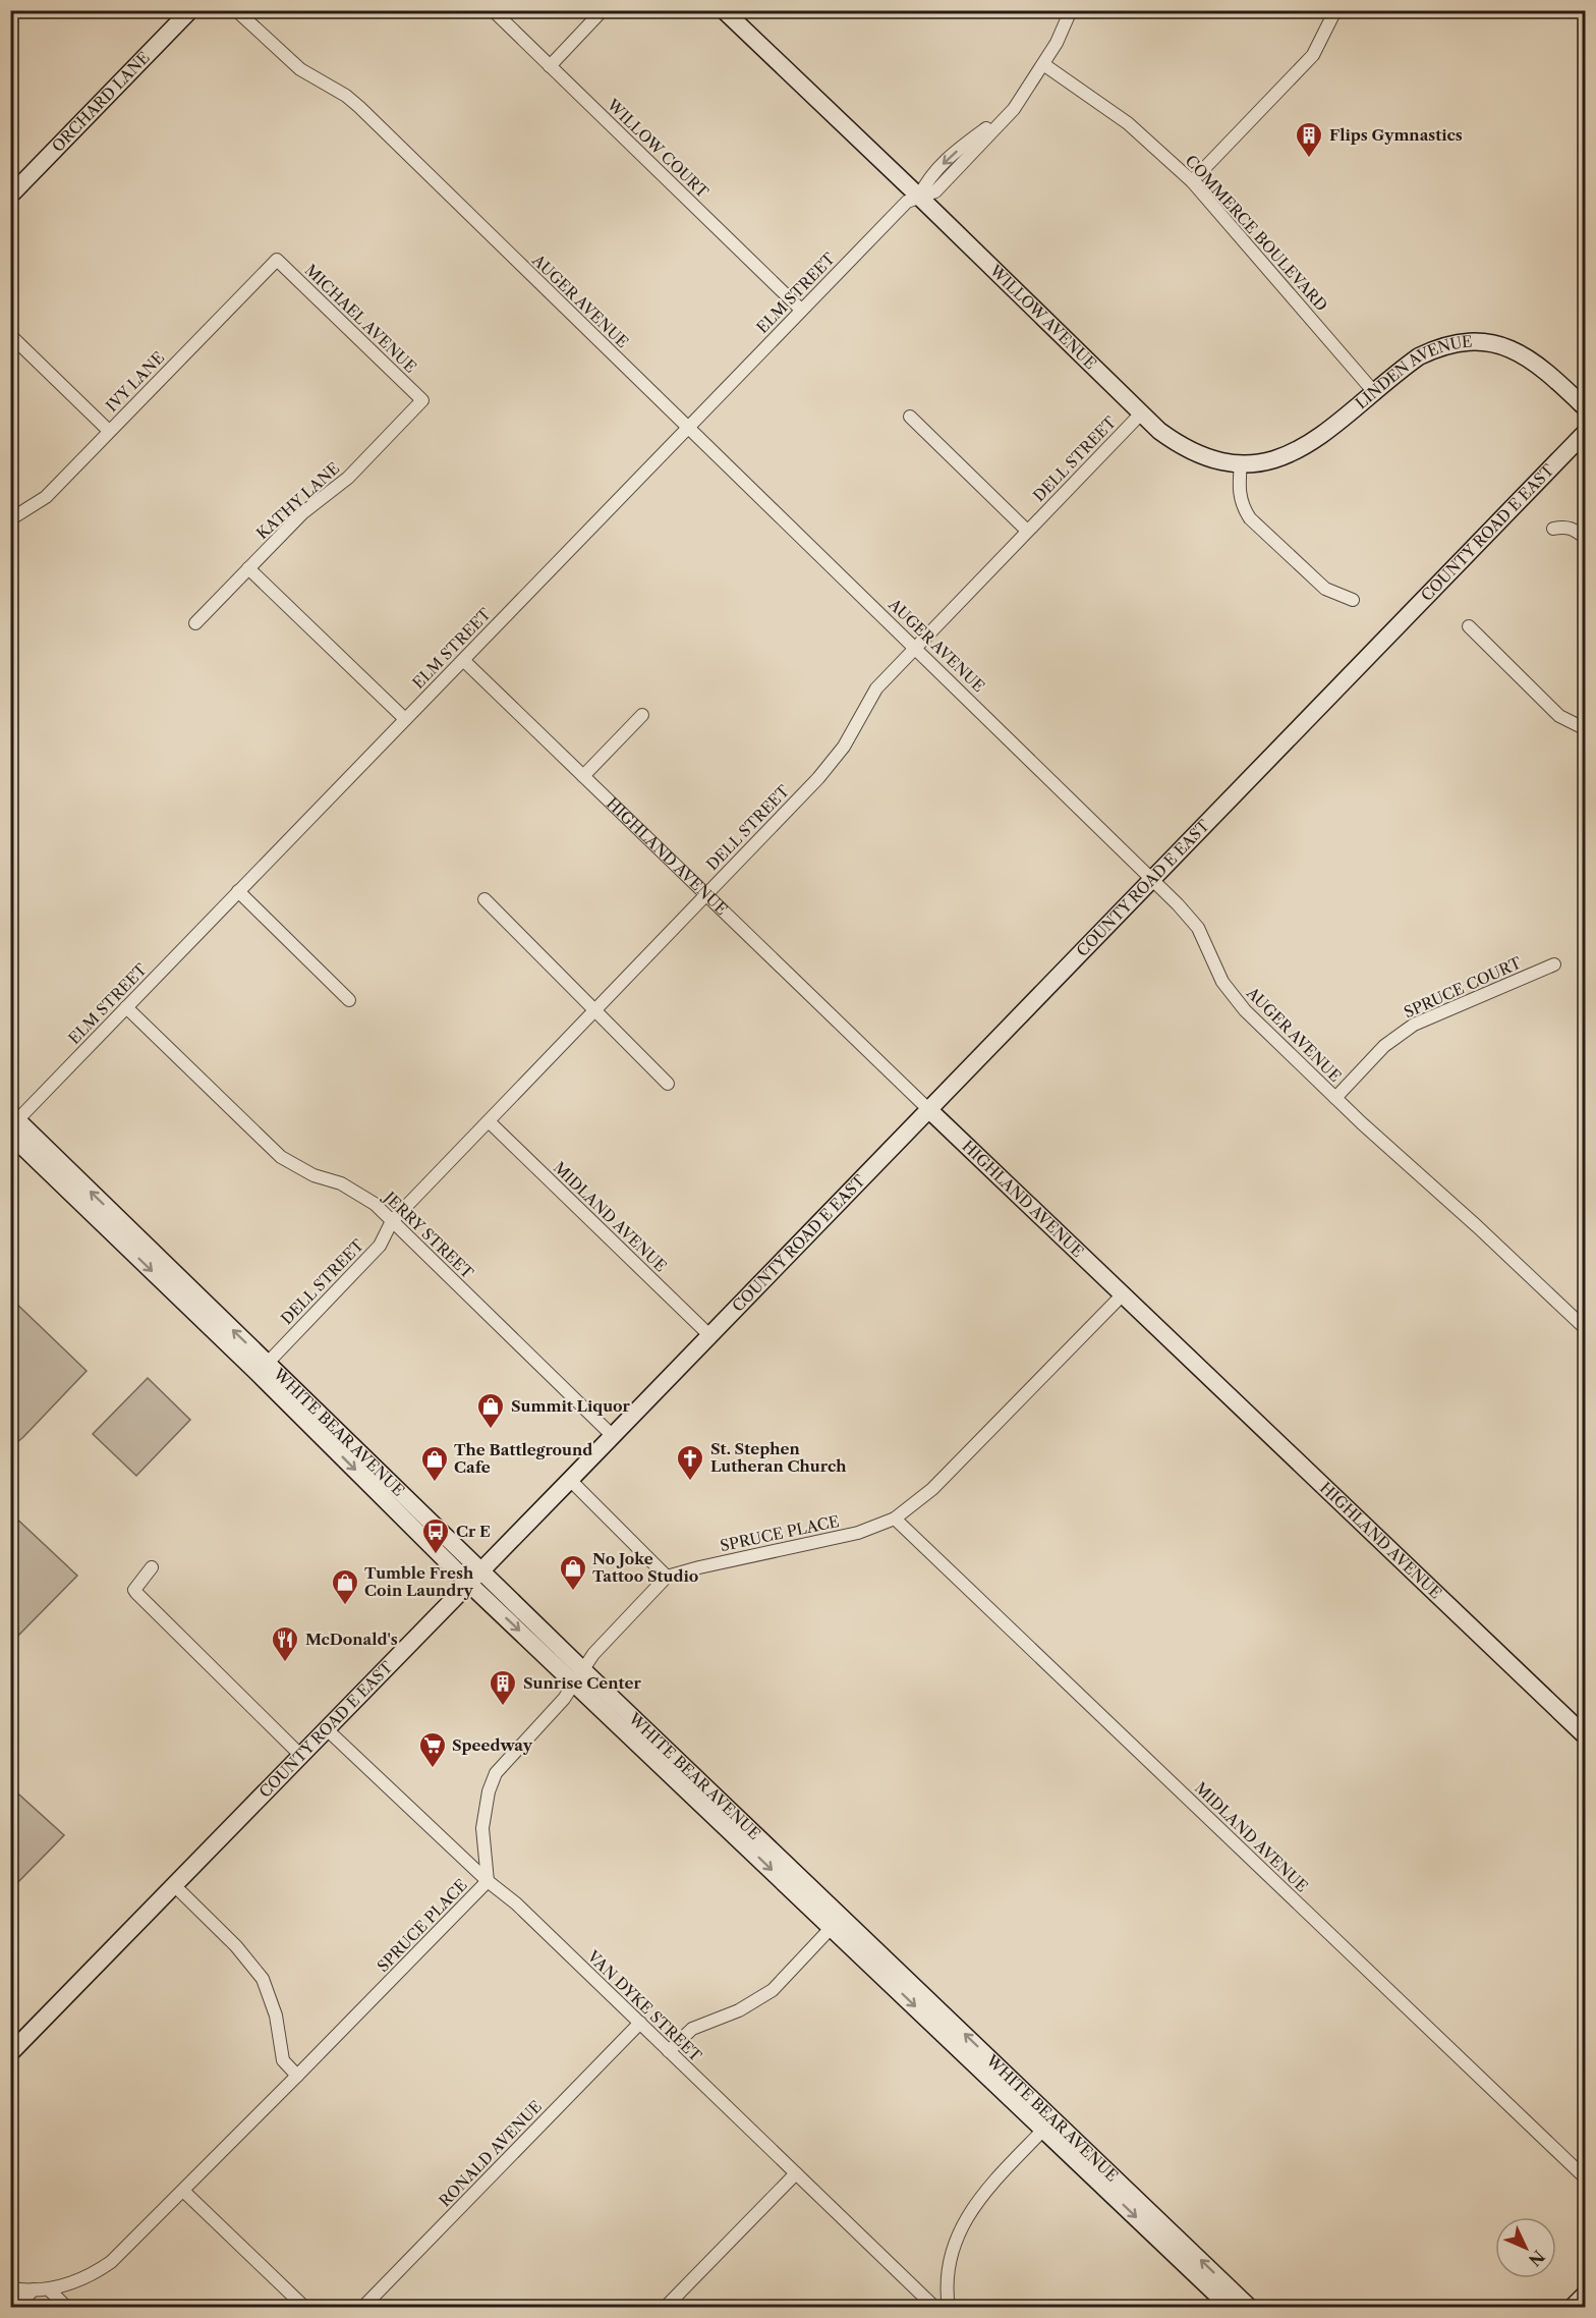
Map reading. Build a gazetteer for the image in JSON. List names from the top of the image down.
{
  "streets": {
    "main road": [
      "ORCHARD LANE",
      "WILLOW AVENUE",
      "LINDEN AVENUE",
      "COUNTY ROAD E EAST",
      "HIGHLAND AVENUE",
      "WHITE BEAR AVENUE"
    ],
    "street": [
      "WILLOW COURT",
      "COMMERCE BOULEVARD",
      "ELM STREET",
      "AUGER AVENUE",
      "MICHAEL AVENUE",
      "IVY LANE",
      "DELL STREET",
      "KATHY LANE",
      "SPRUCE COURT",
      "MIDLAND AVENUE",
      "JERRY STREET",
      "SPRUCE PLACE",
      "VAN DYKE STREET",
      "RONALD AVENUE"
    ]
  },
  "crossings": [
    ["WILLOW COURT", "ELM STREET"],
    ["COMMERCE BOULEVARD", "ELM STREET"],
    ["COMMERCE BOULEVARD", "LINDEN AVENUE"],
    ["ELM STREET", "AUGER AVENUE"],
    ["ELM STREET", "WILLOW AVENUE"],
    ["ELM STREET", "HIGHLAND AVENUE"],
    ["ELM STREET", "JERRY STREET"],
    ["ELM STREET", "WHITE BEAR AVENUE"],
    ["AUGER AVENUE", "DELL STREET"],
    ["AUGER AVENUE", "COUNTY ROAD E EAST"],
    ["AUGER AVENUE", "SPRUCE COURT"],
    ["WILLOW AVENUE", "LINDEN AVENUE"],
    ["WILLOW AVENUE", "DELL STREET"],
    ["MICHAEL AVENUE", "IVY LANE"],
    ["MICHAEL AVENUE", "KATHY LANE"],
    ["DELL STREET", "HIGHLAND AVENUE"],
    ["DELL STREET", "MIDLAND AVENUE"],
    ["DELL STREET", "JERRY STREET"],
    ["DELL STREET", "WHITE BEAR AVENUE"],
    ["COUNTY ROAD E EAST", "HIGHLAND AVENUE"],
    ["COUNTY ROAD E EAST", "MIDLAND AVENUE"],
    ["COUNTY ROAD E EAST", "JERRY STREET"],
    ["COUNTY ROAD E EAST", "WHITE BEAR AVENUE"],
    ["COUNTY ROAD E EAST", "VAN DYKE STREET"],
    ["HIGHLAND AVENUE", "SPRUCE PLACE"],
    ["MIDLAND AVENUE", "SPRUCE PLACE"],
    ["WHITE BEAR AVENUE", "SPRUCE PLACE"],
    ["SPRUCE PLACE", "VAN DYKE STREET"],
    ["VAN DYKE STREET", "RONALD AVENUE"]
  ],
  "places": {
    "building": ["Flips Gymnastics", "Sunrise Center"],
    "shop": [
      "Summit Liquor",
      "The Battleground Cafe",
      "No Joke Tattoo Studio",
      "Tumble Fresh Coin Laundry"
    ],
    "church": ["St. Stephen Lutheran Church"],
    "bus stop": ["Cr E"],
    "restaurant": ["McDonald's"],
    "supermarket": ["Speedway"]
  },
  "north": "bottom right"
}
